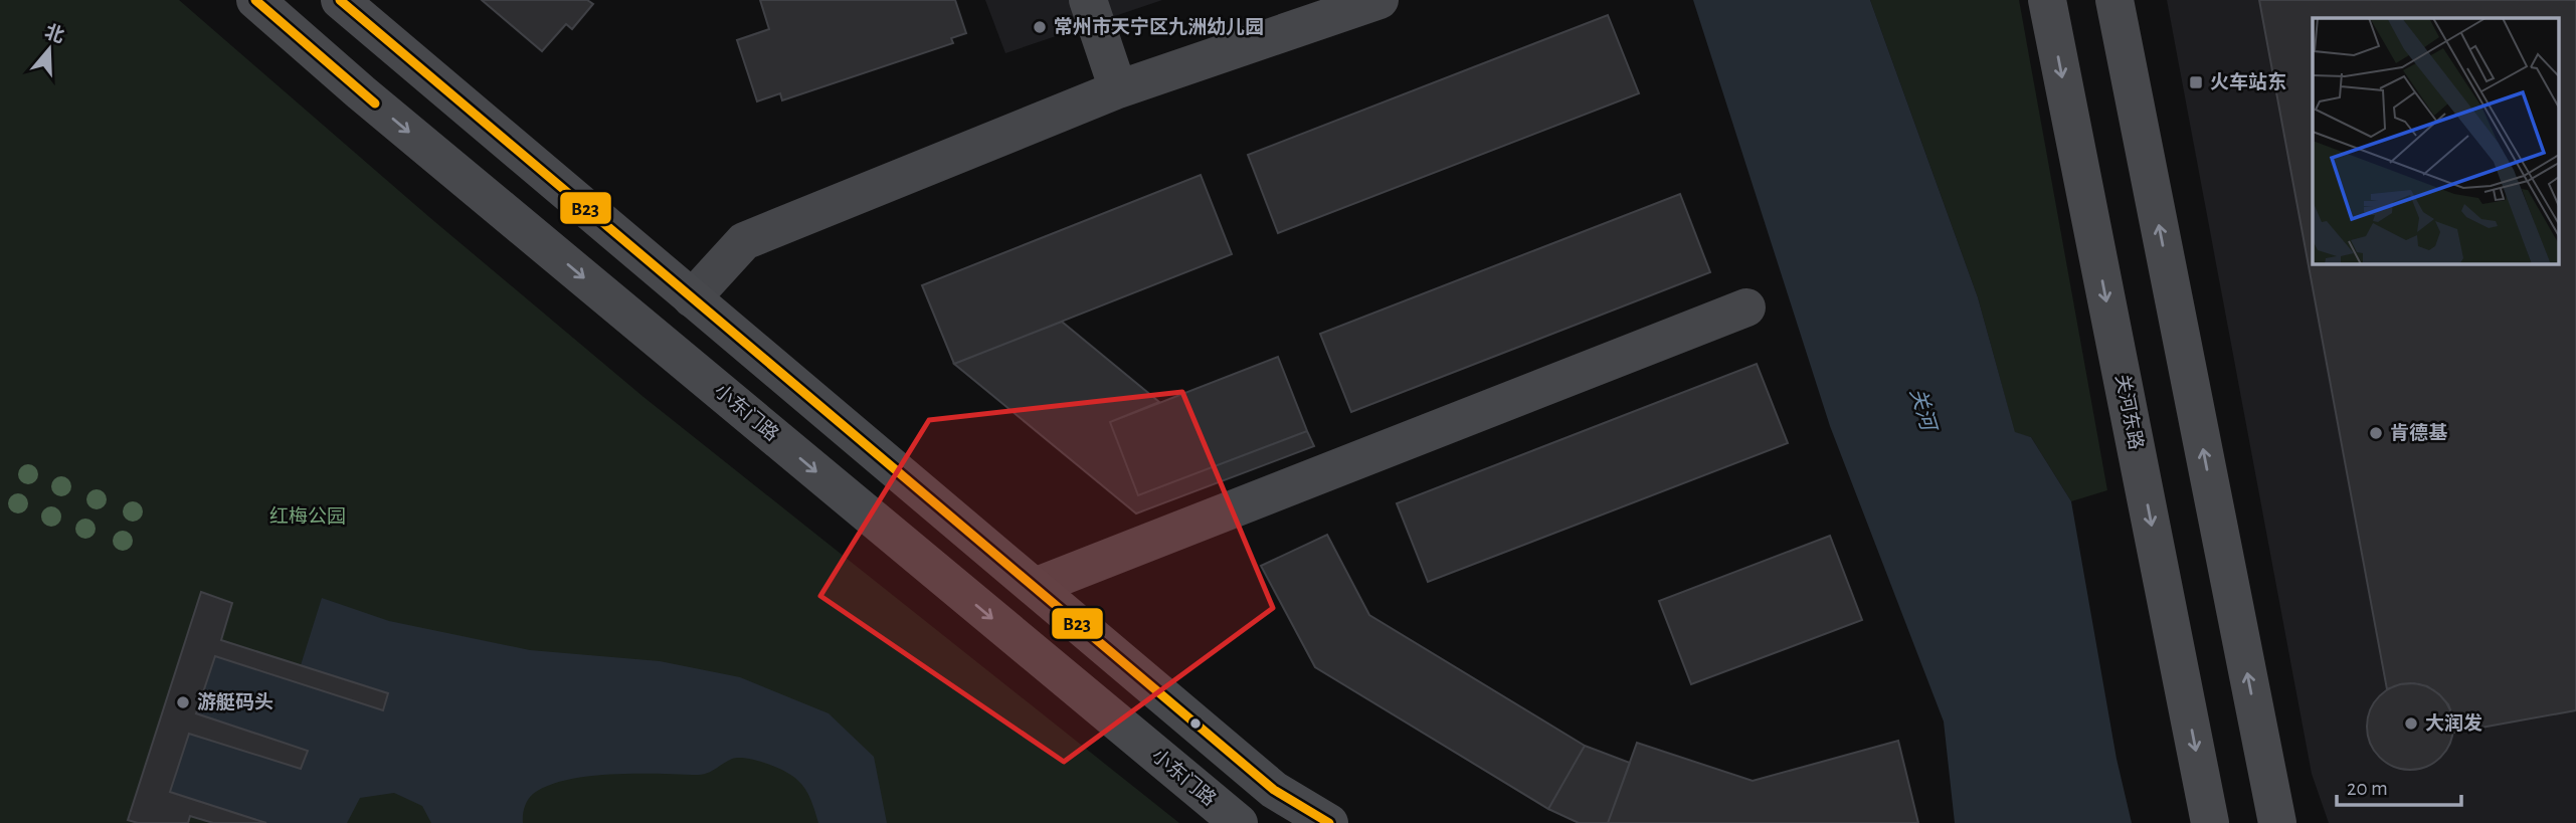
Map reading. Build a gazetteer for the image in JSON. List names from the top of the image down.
{
  "streets": {
    "main road": ["关河东路", "小东门路"]
  },
  "water": ["关河"],
  "parks": ["红梅公园"],
  "places": {
    "other": [
      "常州市天宁区九洲幼儿园",
      "肯德基",
      "游艇码头",
      "大润发"
    ],
    "transit": ["火车站东"]
  },
  "lines": ["transit line B23"],
  "scale_bar": "20 m",
  "north": "top"
}
